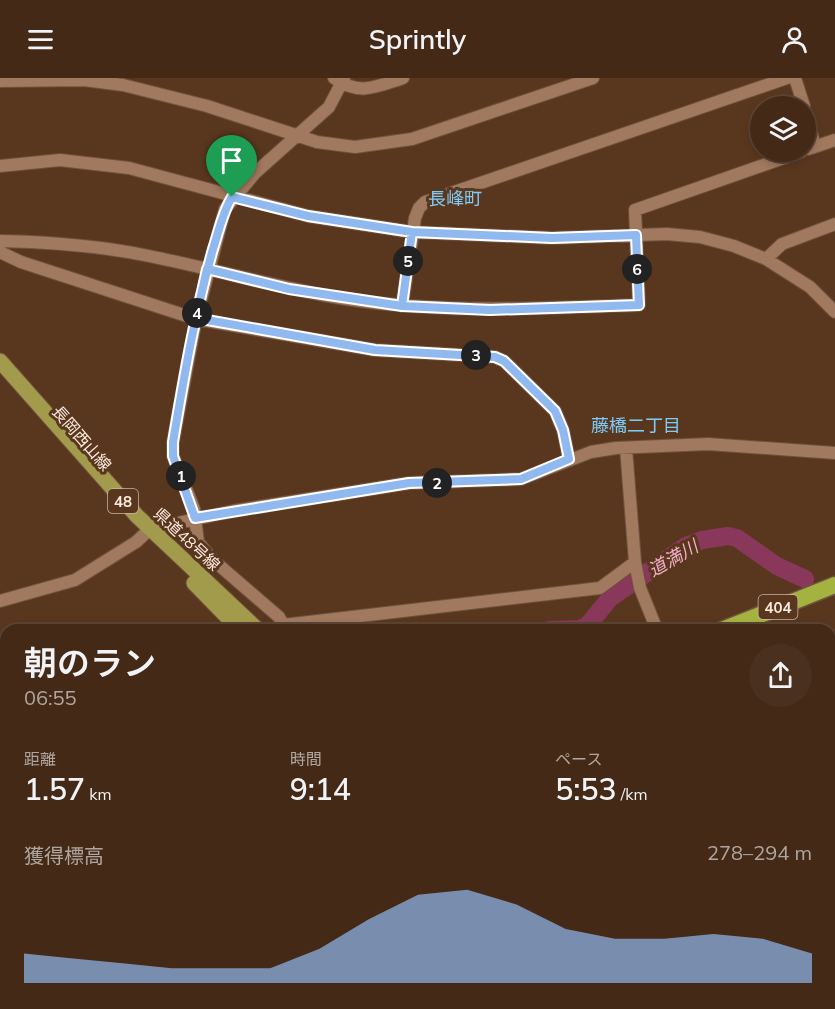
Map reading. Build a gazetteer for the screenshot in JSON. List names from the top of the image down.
{
  "streets": {
    "highway": ["404"],
    "main road": ["長岡西山線", "48", "県道48号線"]
  },
  "crossings": [
    ["長岡西山線", "県道48号線"]
  ],
  "districts": ["長峰町", "藤橋二丁目"],
  "water": ["道満川"],
  "page": {
    "header": "Sprintly",
    "pins": [
      "5",
      "6",
      "4",
      "3",
      "1",
      "2"
    ],
    "heading": ["朝のラン", "06:55"],
    "stats": [
      ["距離", "1.57 km"],
      ["時間", "9:14"],
      ["ペース", "5:53 /km"]
    ],
    "chart": ["獲得標高", "278–294 m"]
  }
}
